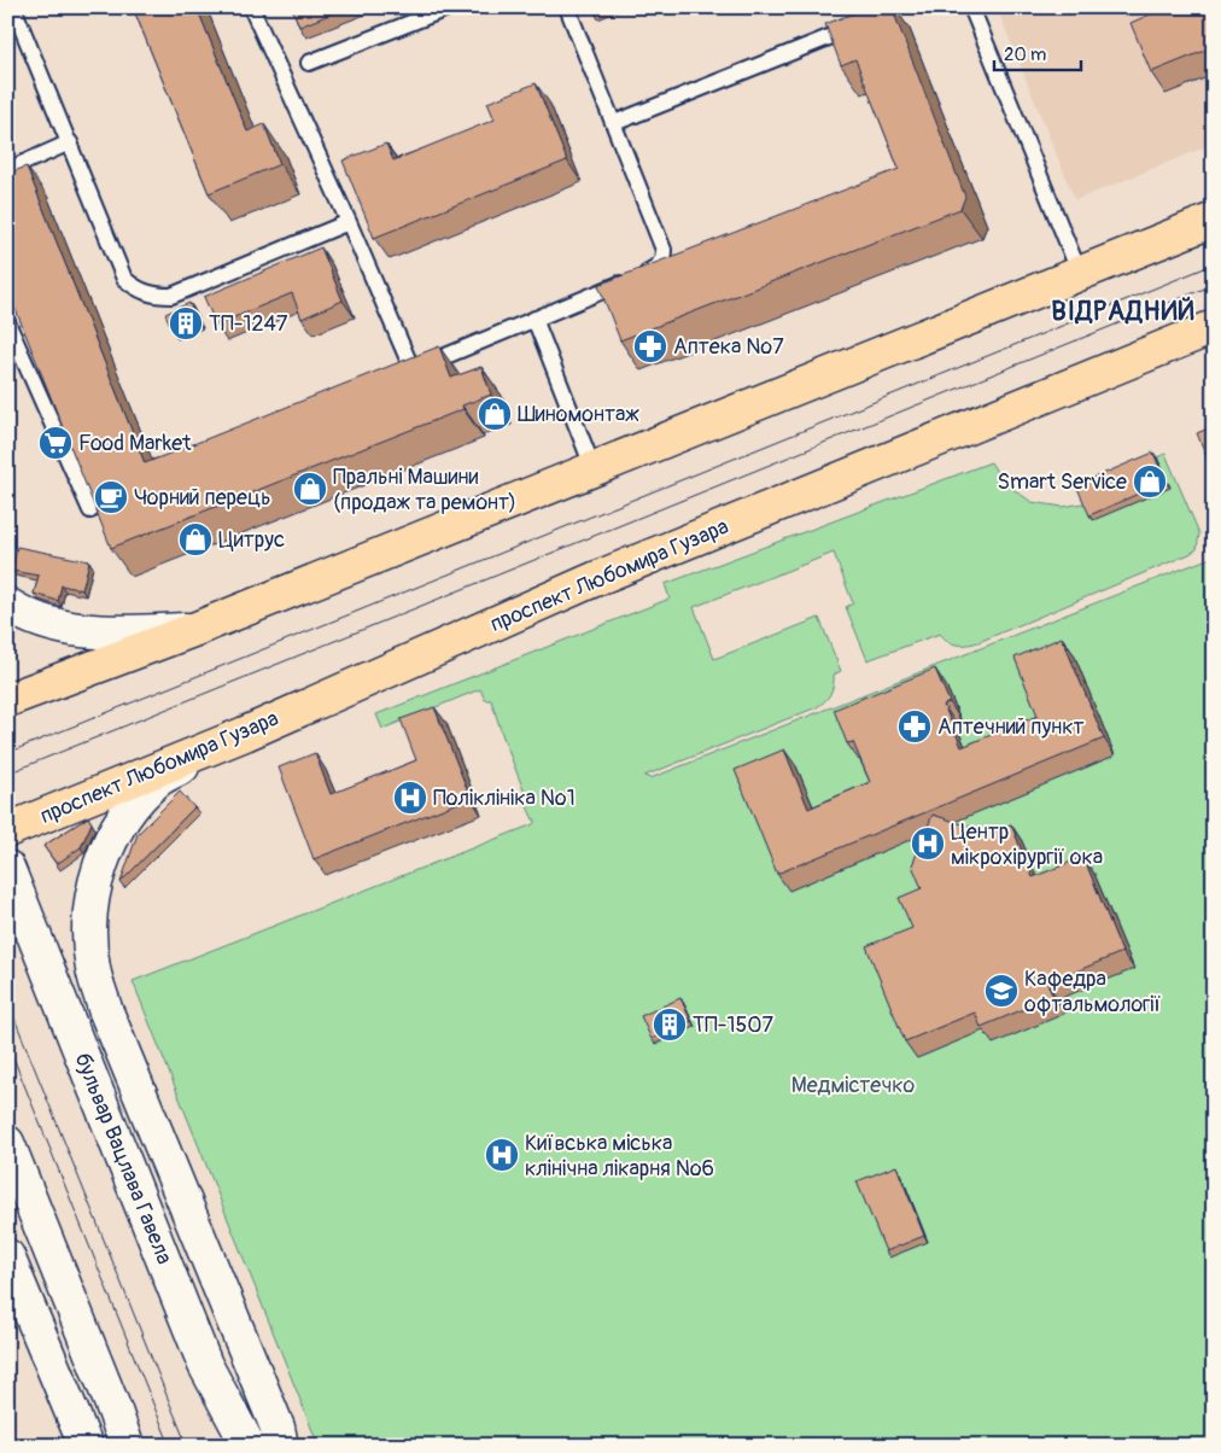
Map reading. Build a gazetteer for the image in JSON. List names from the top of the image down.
{
  "streets": {
    "main road": ["проспект Любомира Гузара", "бульвар Вацлава Гавела"]
  },
  "districts": ["ВІДРАДНИЙ"],
  "parks": ["Медмістечко"],
  "places": {
    "building": ["ТП-1247", "ТП-1507"],
    "pharmacy": ["Аптека №7", "Аптечний пункт"],
    "shop": [
      "Шиномонтаж",
      "Smart Service",
      "Пральні Машини (продаж та ремонт)",
      "Цитрус"
    ],
    "supermarket": ["Food Market"],
    "cafe": ["Чорний перець"],
    "hospital": ["Поліклініка №1", "Центр мікрохірургії ока", "Київська міська клінічна лікарня №6"],
    "school or university": ["Кафедра офтальмології"]
  },
  "scale_bar": "20 m"
}
